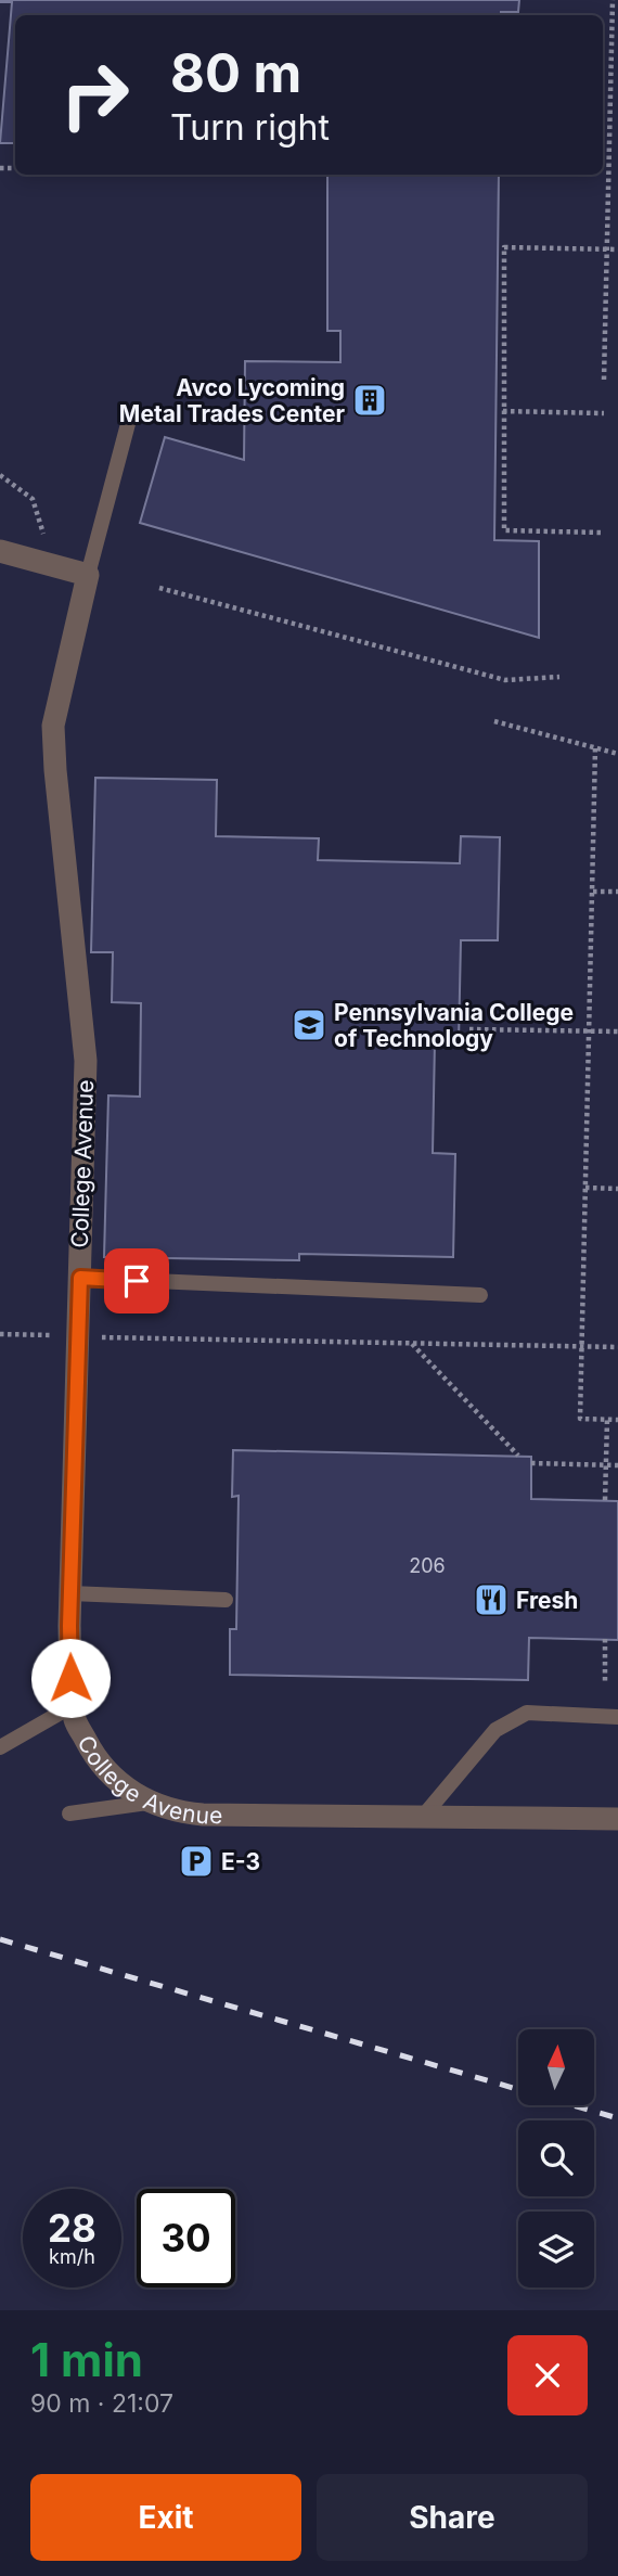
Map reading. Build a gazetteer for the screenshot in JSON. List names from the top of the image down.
{
  "streets": {
    "street": ["College Avenue"]
  },
  "places": {
    "building": ["Avco Lycoming Metal Trades Center"],
    "school or university": ["Pennsylvania College of Technology"],
    "restaurant": ["Fresh"],
    "parking": ["E-3"]
  },
  "house_numbers": ["206"],
  "north": "top",
  "page": {
    "turn": ["80 m", "Turn right"],
    "speed": "28 km/h",
    "limit": "30",
    "heading": ["1 min", "90 m · 21:07"],
    "buttons": ["Exit", "Share"]
  }
}
